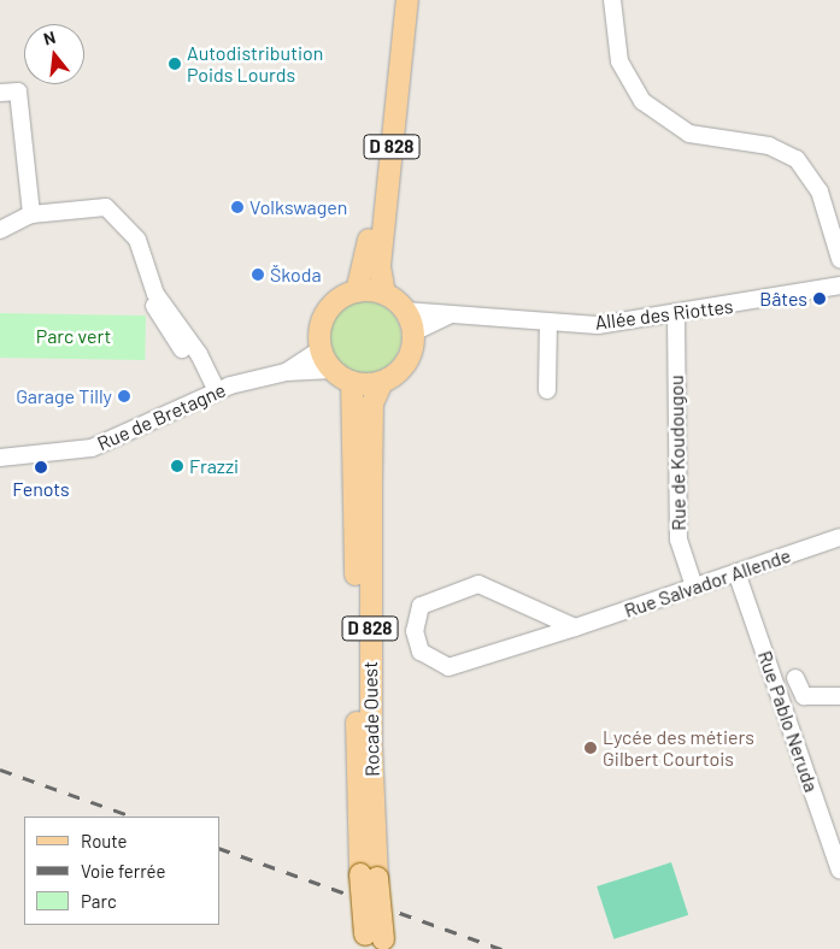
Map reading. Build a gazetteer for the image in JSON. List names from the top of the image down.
{
  "streets": {
    "main road": ["D 828", "Rocade Ouest"],
    "street": [
      "Allée des Riottes",
      "Rue de Bretagne",
      "Rue de Koudougou",
      "Rue Salvador Allende",
      "Rue Pablo Neruda"
    ]
  },
  "crossings": [
    ["D 828", "Allée des Riottes"],
    ["D 828", "Rue de Bretagne"],
    ["D 828", "Rocade Ouest"],
    ["Allée des Riottes", "Rue de Bretagne"],
    ["Allée des Riottes", "Rue de Koudougou"],
    ["Allée des Riottes", "Rocade Ouest"],
    ["Rue de Bretagne", "Rocade Ouest"],
    ["Rue de Koudougou", "Rue Salvador Allende"],
    ["Rue Salvador Allende", "Rue Pablo Neruda"]
  ],
  "parks": ["Parc vert"],
  "places": [
    "Autodistribution Poids Lourds",
    "Volkswagen",
    "Škoda",
    "Bâtes",
    "Garage Tilly",
    "Frazzi",
    "Fenots",
    "Lycée des métiers Gilbert Courtois"
  ],
  "legend": ["Route", "Voie ferrée", "Parc"],
  "north": "top"
}
